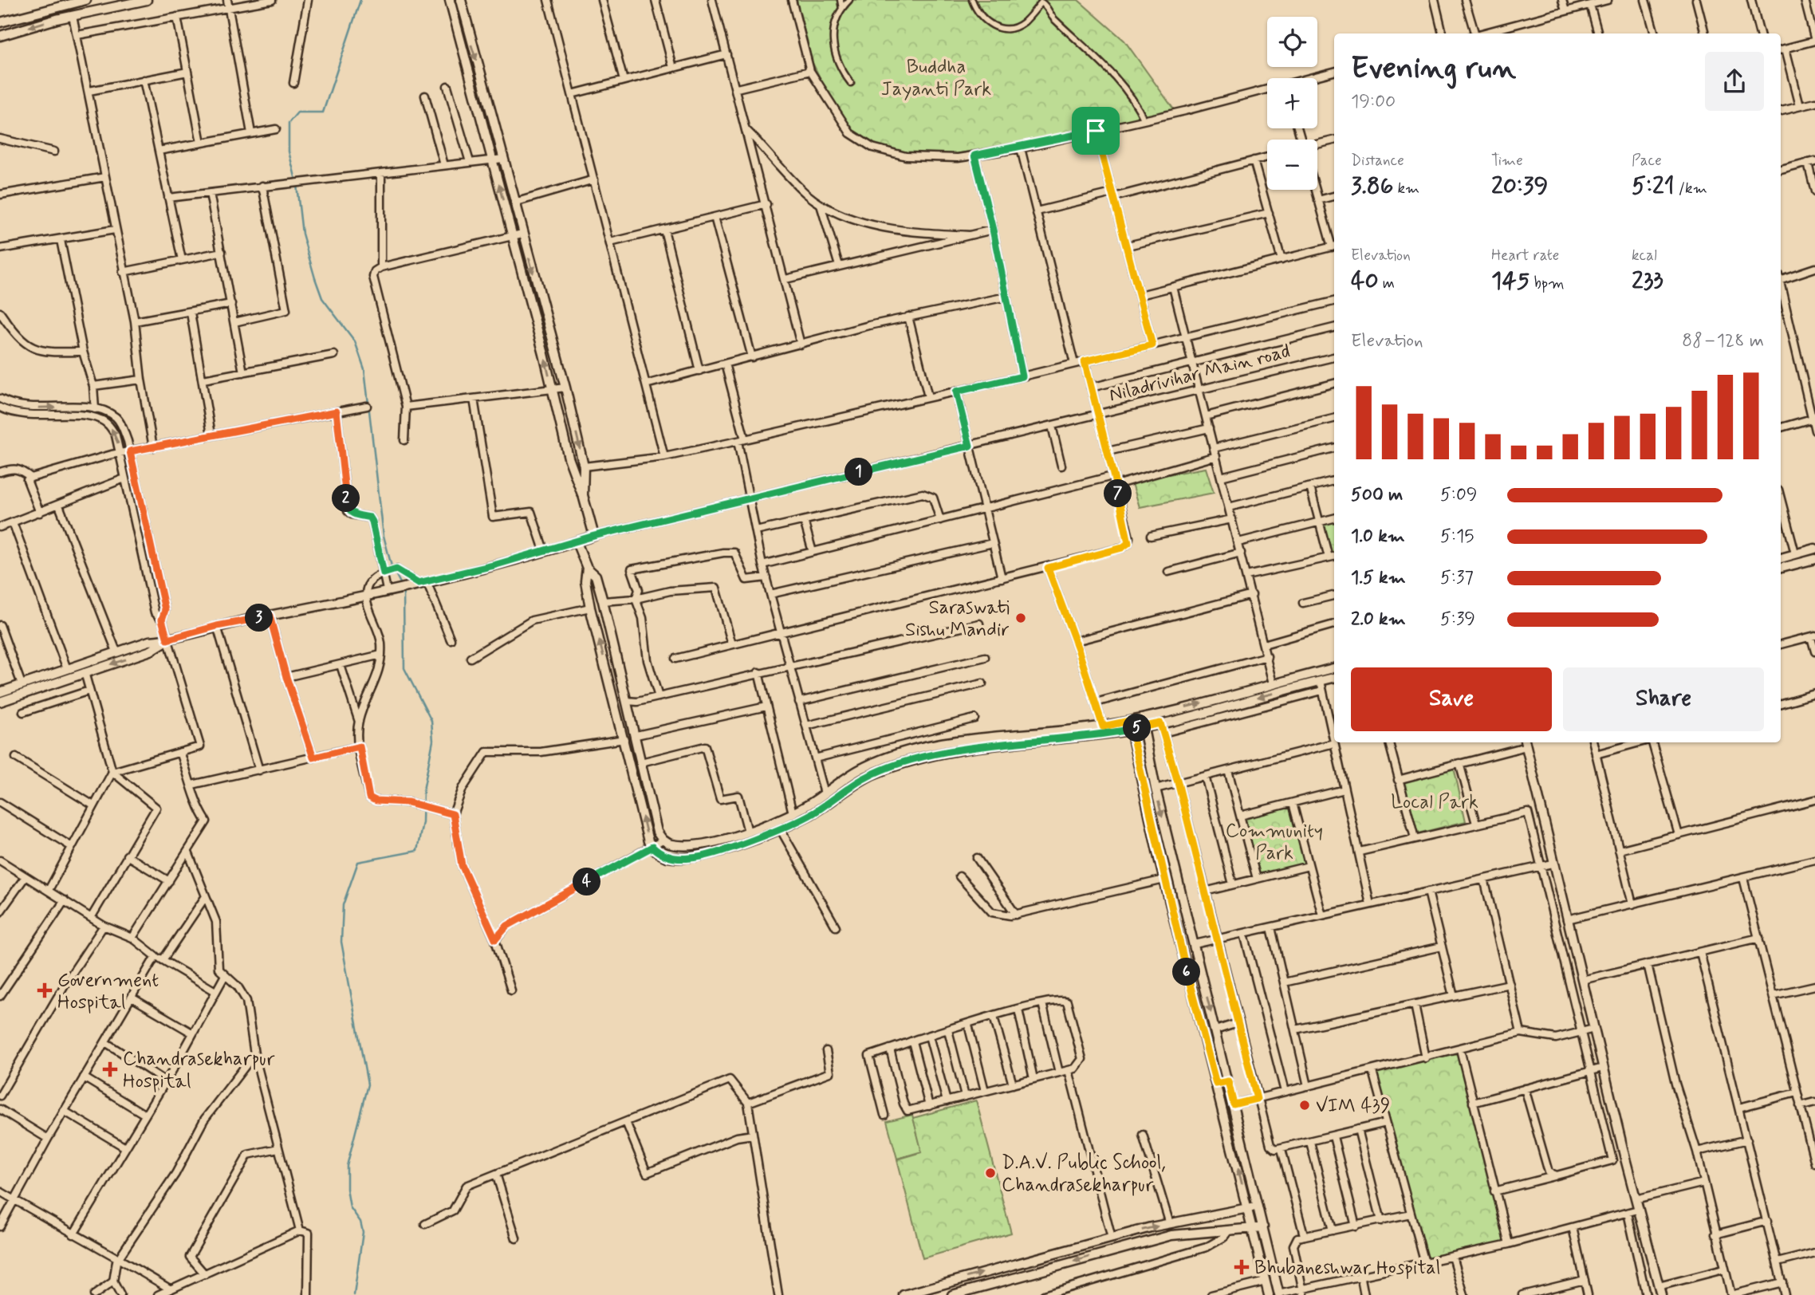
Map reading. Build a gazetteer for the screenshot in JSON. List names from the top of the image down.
{
  "streets": {
    "street": ["Niladrivihar Main road"]
  },
  "parks": ["Buddha Jayanti Park", "Local Park", "Community Park"],
  "places": {
    "other": ["Saraswati Sishu Mandir", "VIM 439", "D.A.V. Public School, Chandrasekharpur"],
    "health": ["Government Hospital", "Chandrasekharpur Hospital", "Bhubaneshwar Hospital"]
  },
  "page": {
    "map_buttons": ["+", "−"],
    "heading": ["Evening run", "19:00"],
    "stats": [
      ["Distance", "3.86 km"],
      ["Time", "20:39"],
      ["Pace", "5:21 /km"],
      ["Elevation", "40 m"],
      ["Heart rate", "145 bpm"],
      ["kcal", "233"]
    ],
    "chart": ["Elevation", "88–128 m"],
    "pins": [
      "1",
      "7",
      "2",
      "3",
      "5",
      "4",
      "6"
    ],
    "list": [
      {
        "name": "500 m",
        "note": "5:09"
      },
      {
        "name": "1.0 km",
        "note": "5:15"
      },
      {
        "name": "1.5 km",
        "note": "5:37"
      },
      {
        "name": "2.0 km",
        "note": "5:39"
      }
    ],
    "buttons": ["Save", "Share"]
  }
}
